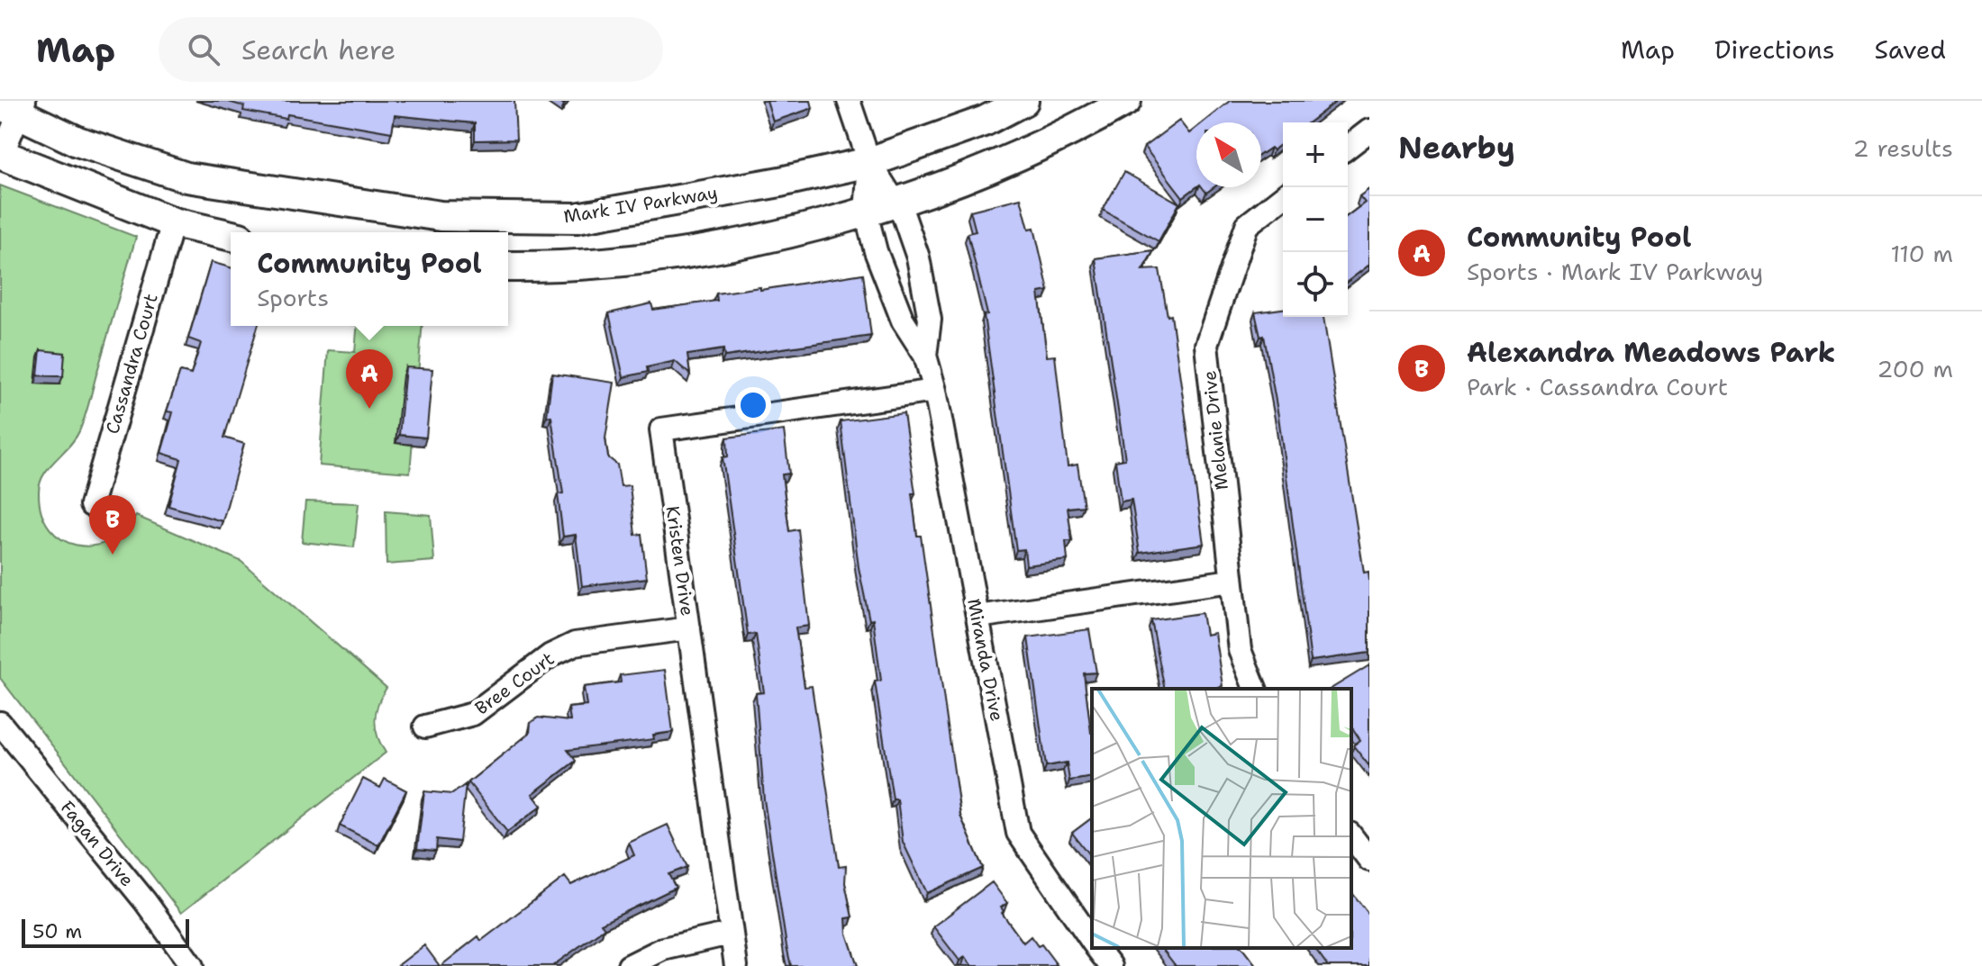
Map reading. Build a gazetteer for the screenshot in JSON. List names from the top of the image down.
{
  "streets": {
    "main road": ["Mark IV Parkway"],
    "street": [
      "Cassandra Court",
      "Melanie Drive",
      "Kristen Drive",
      "Miranda Drive",
      "Bree Court",
      "Fagan Drive"
    ]
  },
  "crossings": [
    ["Mark IV Parkway", "Miranda Drive"],
    ["Kristen Drive", "Miranda Drive"],
    ["Kristen Drive", "Bree Court"]
  ],
  "scale_bar": "50 m",
  "north": "top left",
  "page": {
    "header": "Map",
    "search": "Search here",
    "nav": ["Map", "Directions", "Saved"],
    "heading": ["Nearby", "2 results"],
    "map_buttons": ["+", "−"],
    "list": [
      {
        "mark": "A",
        "name": "Community Pool",
        "note": "Sports · Mark IV Parkway",
        "value": "110 m"
      },
      {
        "mark": "B",
        "name": "Alexandra Meadows Park",
        "note": "Park · Cassandra Court",
        "value": "200 m"
      }
    ],
    "popup": ["Community Pool", "Sports"],
    "pins": ["A", "B"],
    "scale": "50 m"
  }
}
